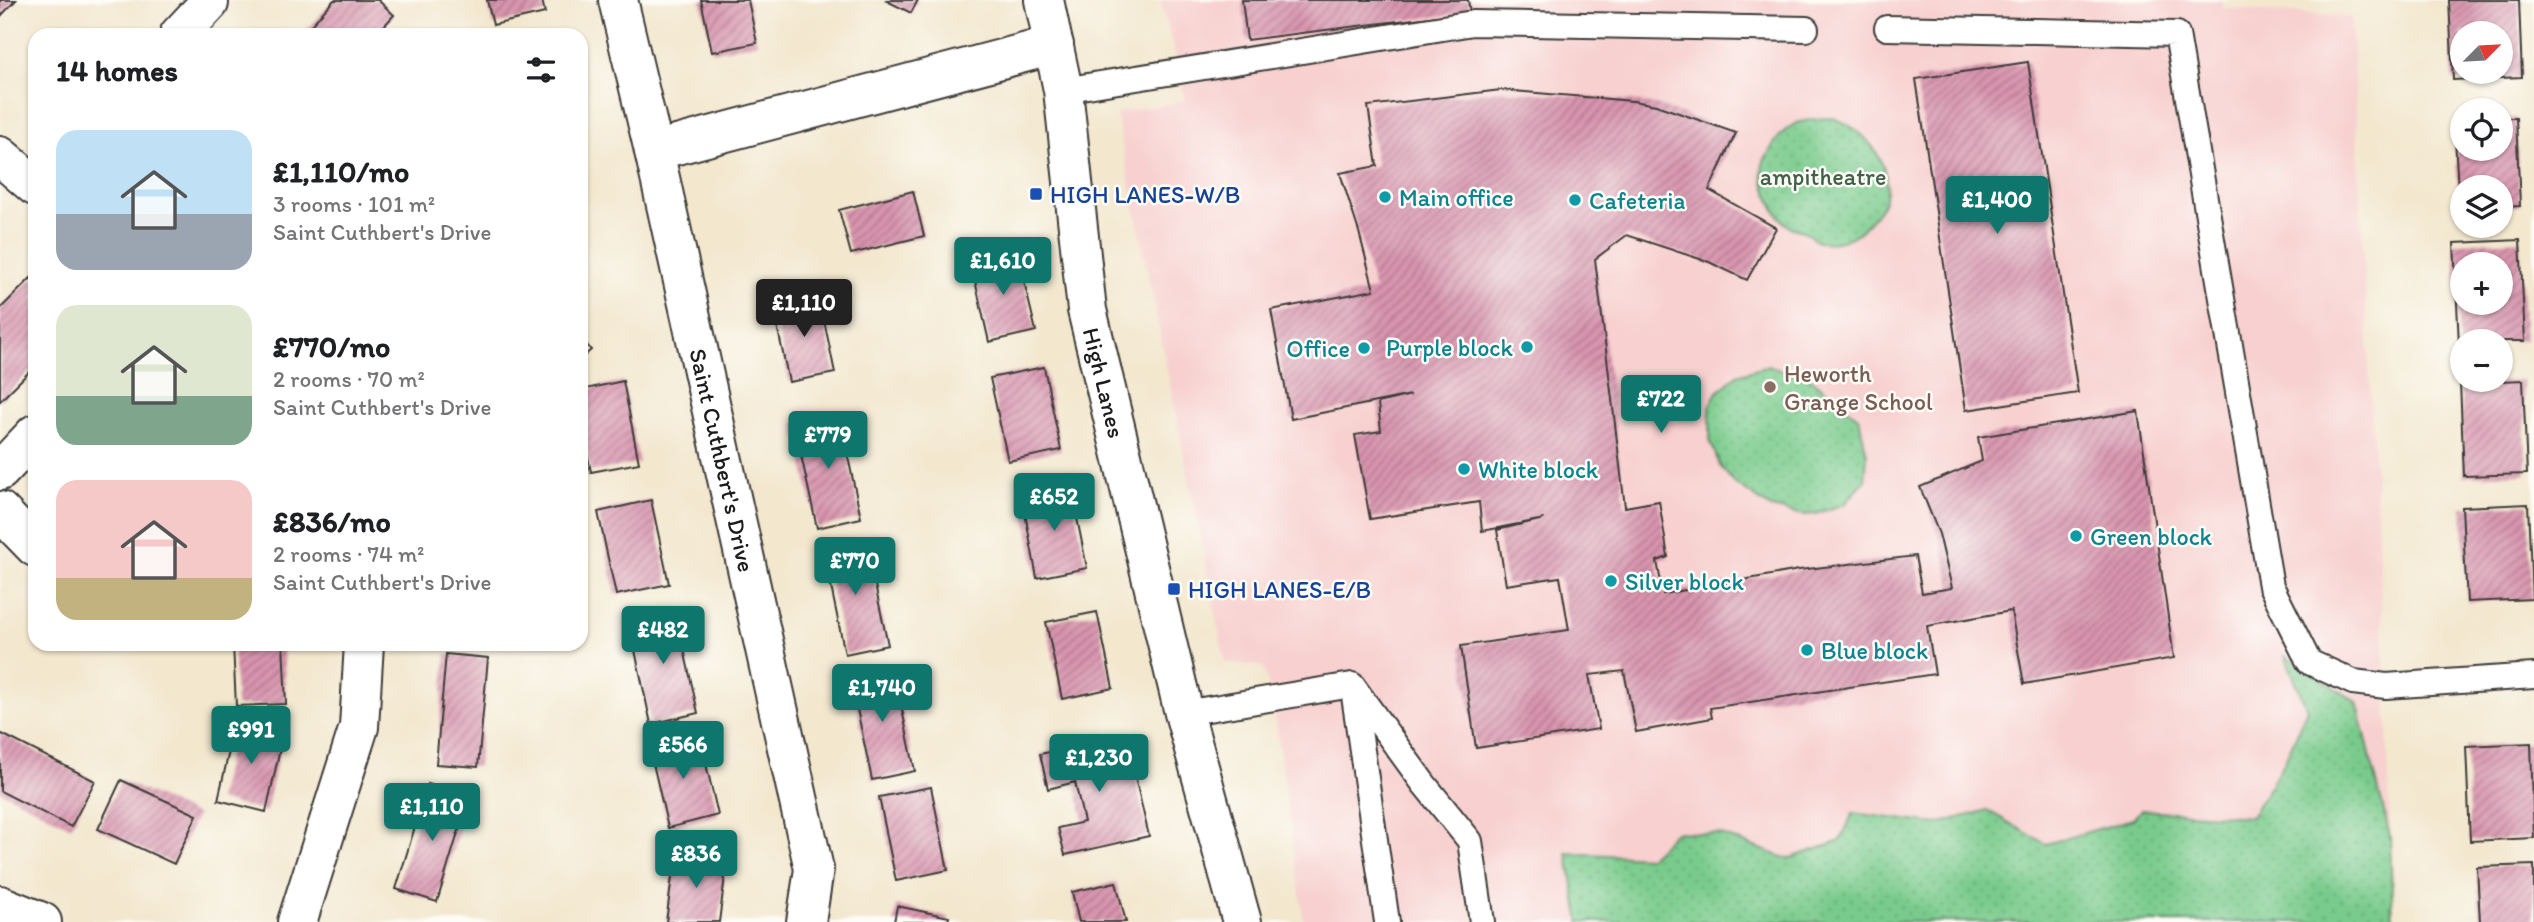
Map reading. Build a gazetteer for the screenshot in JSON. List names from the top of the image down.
{
  "streets": {
    "street": ["High Lanes", "Saint Cuthbert's Drive"]
  },
  "parks": ["ampitheatre"],
  "places": {
    "transit": ["HIGH LANES-W/B", "HIGH LANES-E/B"],
    "other": [
      "Main office",
      "Cafeteria",
      "Purple block",
      "Office",
      "Heworth Grange School",
      "White block",
      "Green block",
      "Silver block",
      "Blue block"
    ]
  },
  "north": "top right",
  "page": {
    "map_buttons": ["+", "−"],
    "heading": "14 homes",
    "list": [
      {
        "name": "£1,110/mo",
        "note": "3 rooms · 101 m² · Saint Cuthbert's Drive"
      },
      {
        "name": "£770/mo",
        "note": "2 rooms · 70 m² · Saint Cuthbert's Drive"
      },
      {
        "name": "£836/mo",
        "note": "2 rooms · 74 m² · Saint Cuthbert's Drive"
      }
    ],
    "price": [
      "£1,400",
      "£1,610",
      "£1,110",
      "£722",
      "£779",
      "£652",
      "£770",
      "£482",
      "£1,740",
      "£991",
      "£566",
      "£1,230",
      "£1,110",
      "£836"
    ]
  }
}
